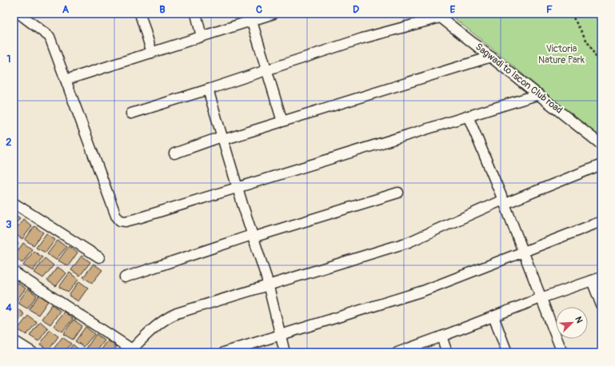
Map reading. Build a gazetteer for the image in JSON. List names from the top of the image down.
{
  "streets": {
    "street": ["Sagwadi to Iscon Club road"]
  },
  "parks": ["Victoria Nature Park"],
  "north": "top right",
  "grid": {
    "columns": [
      "A",
      "B",
      "C",
      "D",
      "E",
      "F"
    ],
    "rows": [
      "1",
      "2",
      "3",
      "4"
    ]
  }
}
